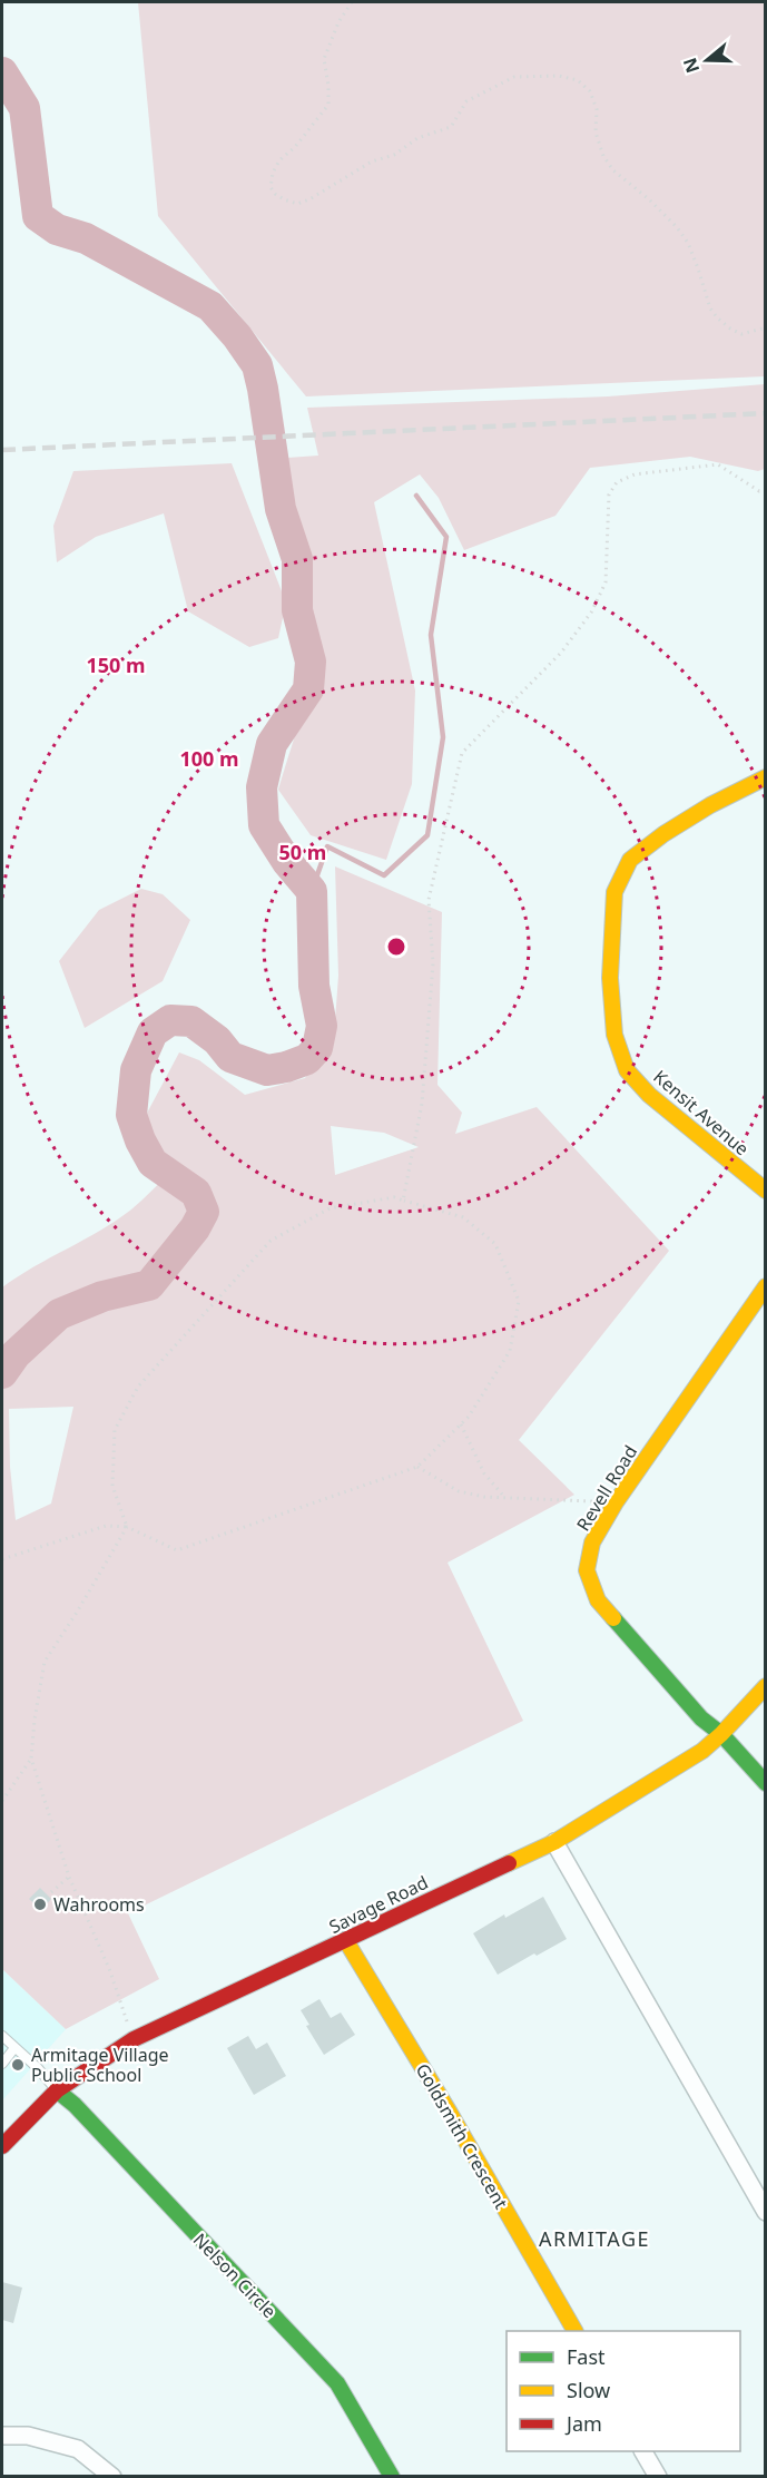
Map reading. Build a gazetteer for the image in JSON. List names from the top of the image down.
{
  "streets": {
    "street": [
      "Kensit Avenue",
      "Revell Road",
      "Savage Road",
      "Goldsmith Crescent",
      "Nelson Circle"
    ]
  },
  "crossings": [
    ["Revell Road", "Savage Road"],
    ["Savage Road", "Goldsmith Crescent"],
    ["Savage Road", "Nelson Circle"]
  ],
  "districts": ["ARMITAGE"],
  "places": ["Wahrooms", "Armitage Village Public School"],
  "legend": ["Fast", "Slow", "Jam"],
  "north": "left",
  "rings": ["150 m", "100 m", "50 m"]
}
